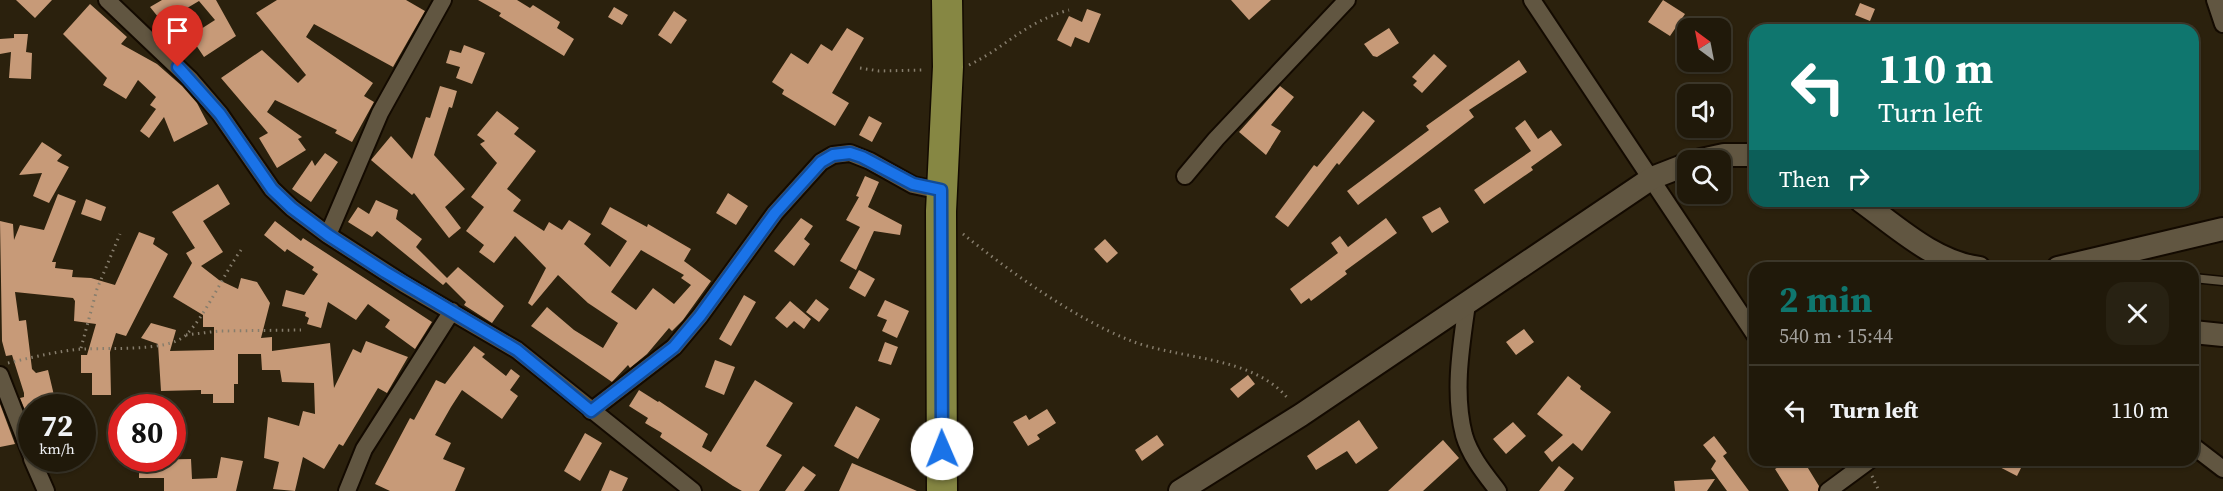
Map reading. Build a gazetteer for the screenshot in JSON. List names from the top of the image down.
{
  "north": "top left",
  "page": {
    "turn": ["110 m", "Turn left"],
    "then": "Then",
    "heading": ["2 min", "540 m · 15:44"],
    "list": [
      {
        "name": "Turn left",
        "value": "110 m"
      }
    ],
    "speed": "72 km/h",
    "limit": "80"
  }
}
